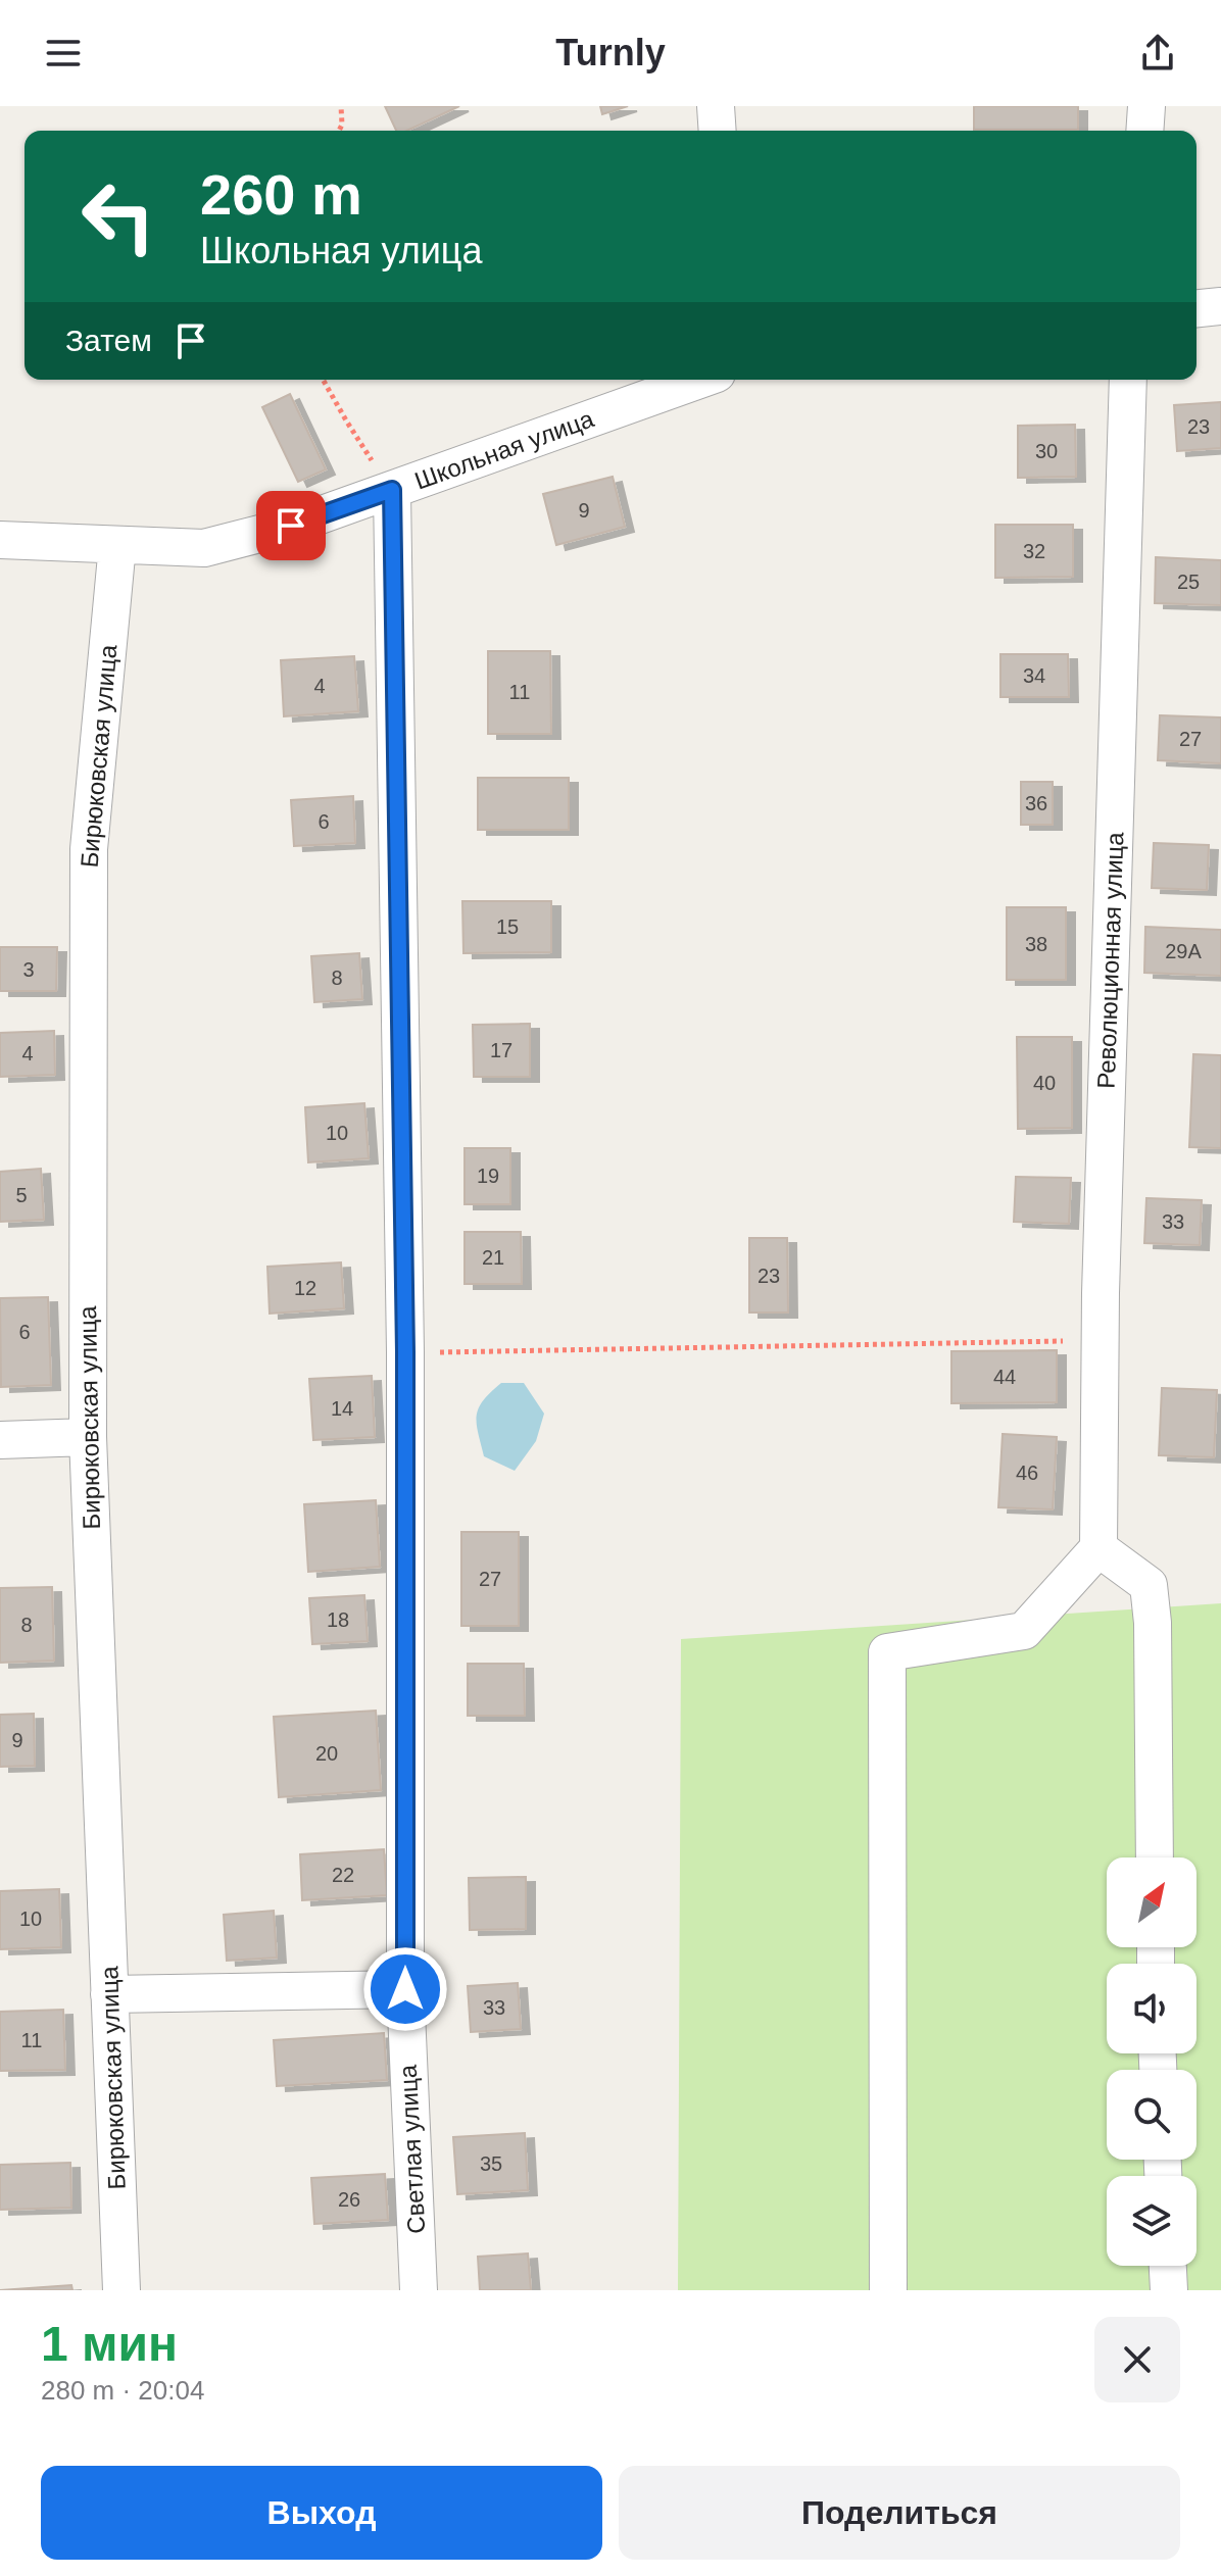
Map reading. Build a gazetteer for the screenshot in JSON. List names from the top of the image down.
{
  "streets": {
    "street": [
      "Школьная улица",
      "Бирюковская улица",
      "Революционная улица",
      "Светлая улица"
    ]
  },
  "crossings": [
    ["Школьная улица", "Бирюковская улица"],
    ["Школьная улица", "Светлая улица"]
  ],
  "house_numbers": [
    "23",
    "30",
    "9",
    "32",
    "25",
    "34",
    "4",
    "11",
    "27",
    "36",
    "6",
    "15",
    "38",
    "29А",
    "3",
    "8",
    "17",
    "4",
    "40",
    "10",
    "19",
    "5",
    "33",
    "21",
    "23",
    "12",
    "6",
    "44",
    "14",
    "46",
    "27",
    "18",
    "8",
    "9",
    "20",
    "22",
    "10",
    "33",
    "11",
    "35",
    "26"
  ],
  "north": "top right",
  "page": {
    "header": "Turnly",
    "turn": ["260 m", "Школьная улица"],
    "then": "Затем",
    "heading": ["1 мин", "280 m · 20:04"],
    "buttons": ["Выход", "Поделиться"]
  }
}
